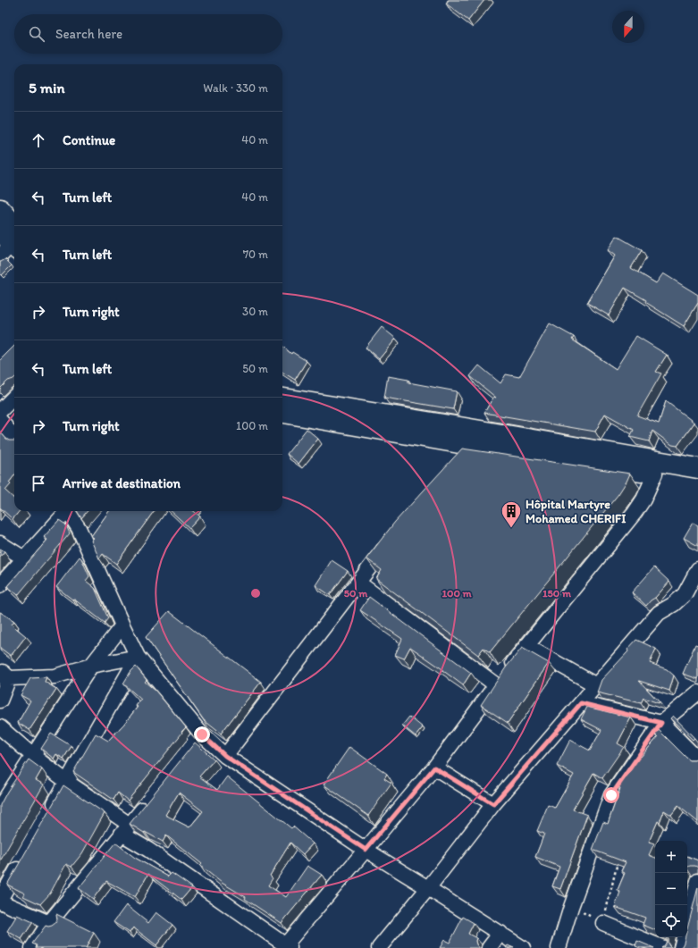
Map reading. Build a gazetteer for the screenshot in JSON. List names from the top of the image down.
{
  "places": {
    "building": ["Hôpital Martyre Mohamed CHERIFI"]
  },
  "north": "bottom",
  "page": {
    "search": "Search here",
    "heading": ["5 min", "Walk · 330 m"],
    "list": [
      ["Continue", "40 m"],
      ["Turn left", "40 m"],
      ["Turn left", "70 m"],
      ["Turn right", "30 m"],
      ["Turn left", "50 m"],
      ["Turn right", "100 m"],
      "Arrive at destination"
    ],
    "map_buttons": ["+", "−"]
  },
  "rings": ["50 m", "100 m", "150 m"]
}
